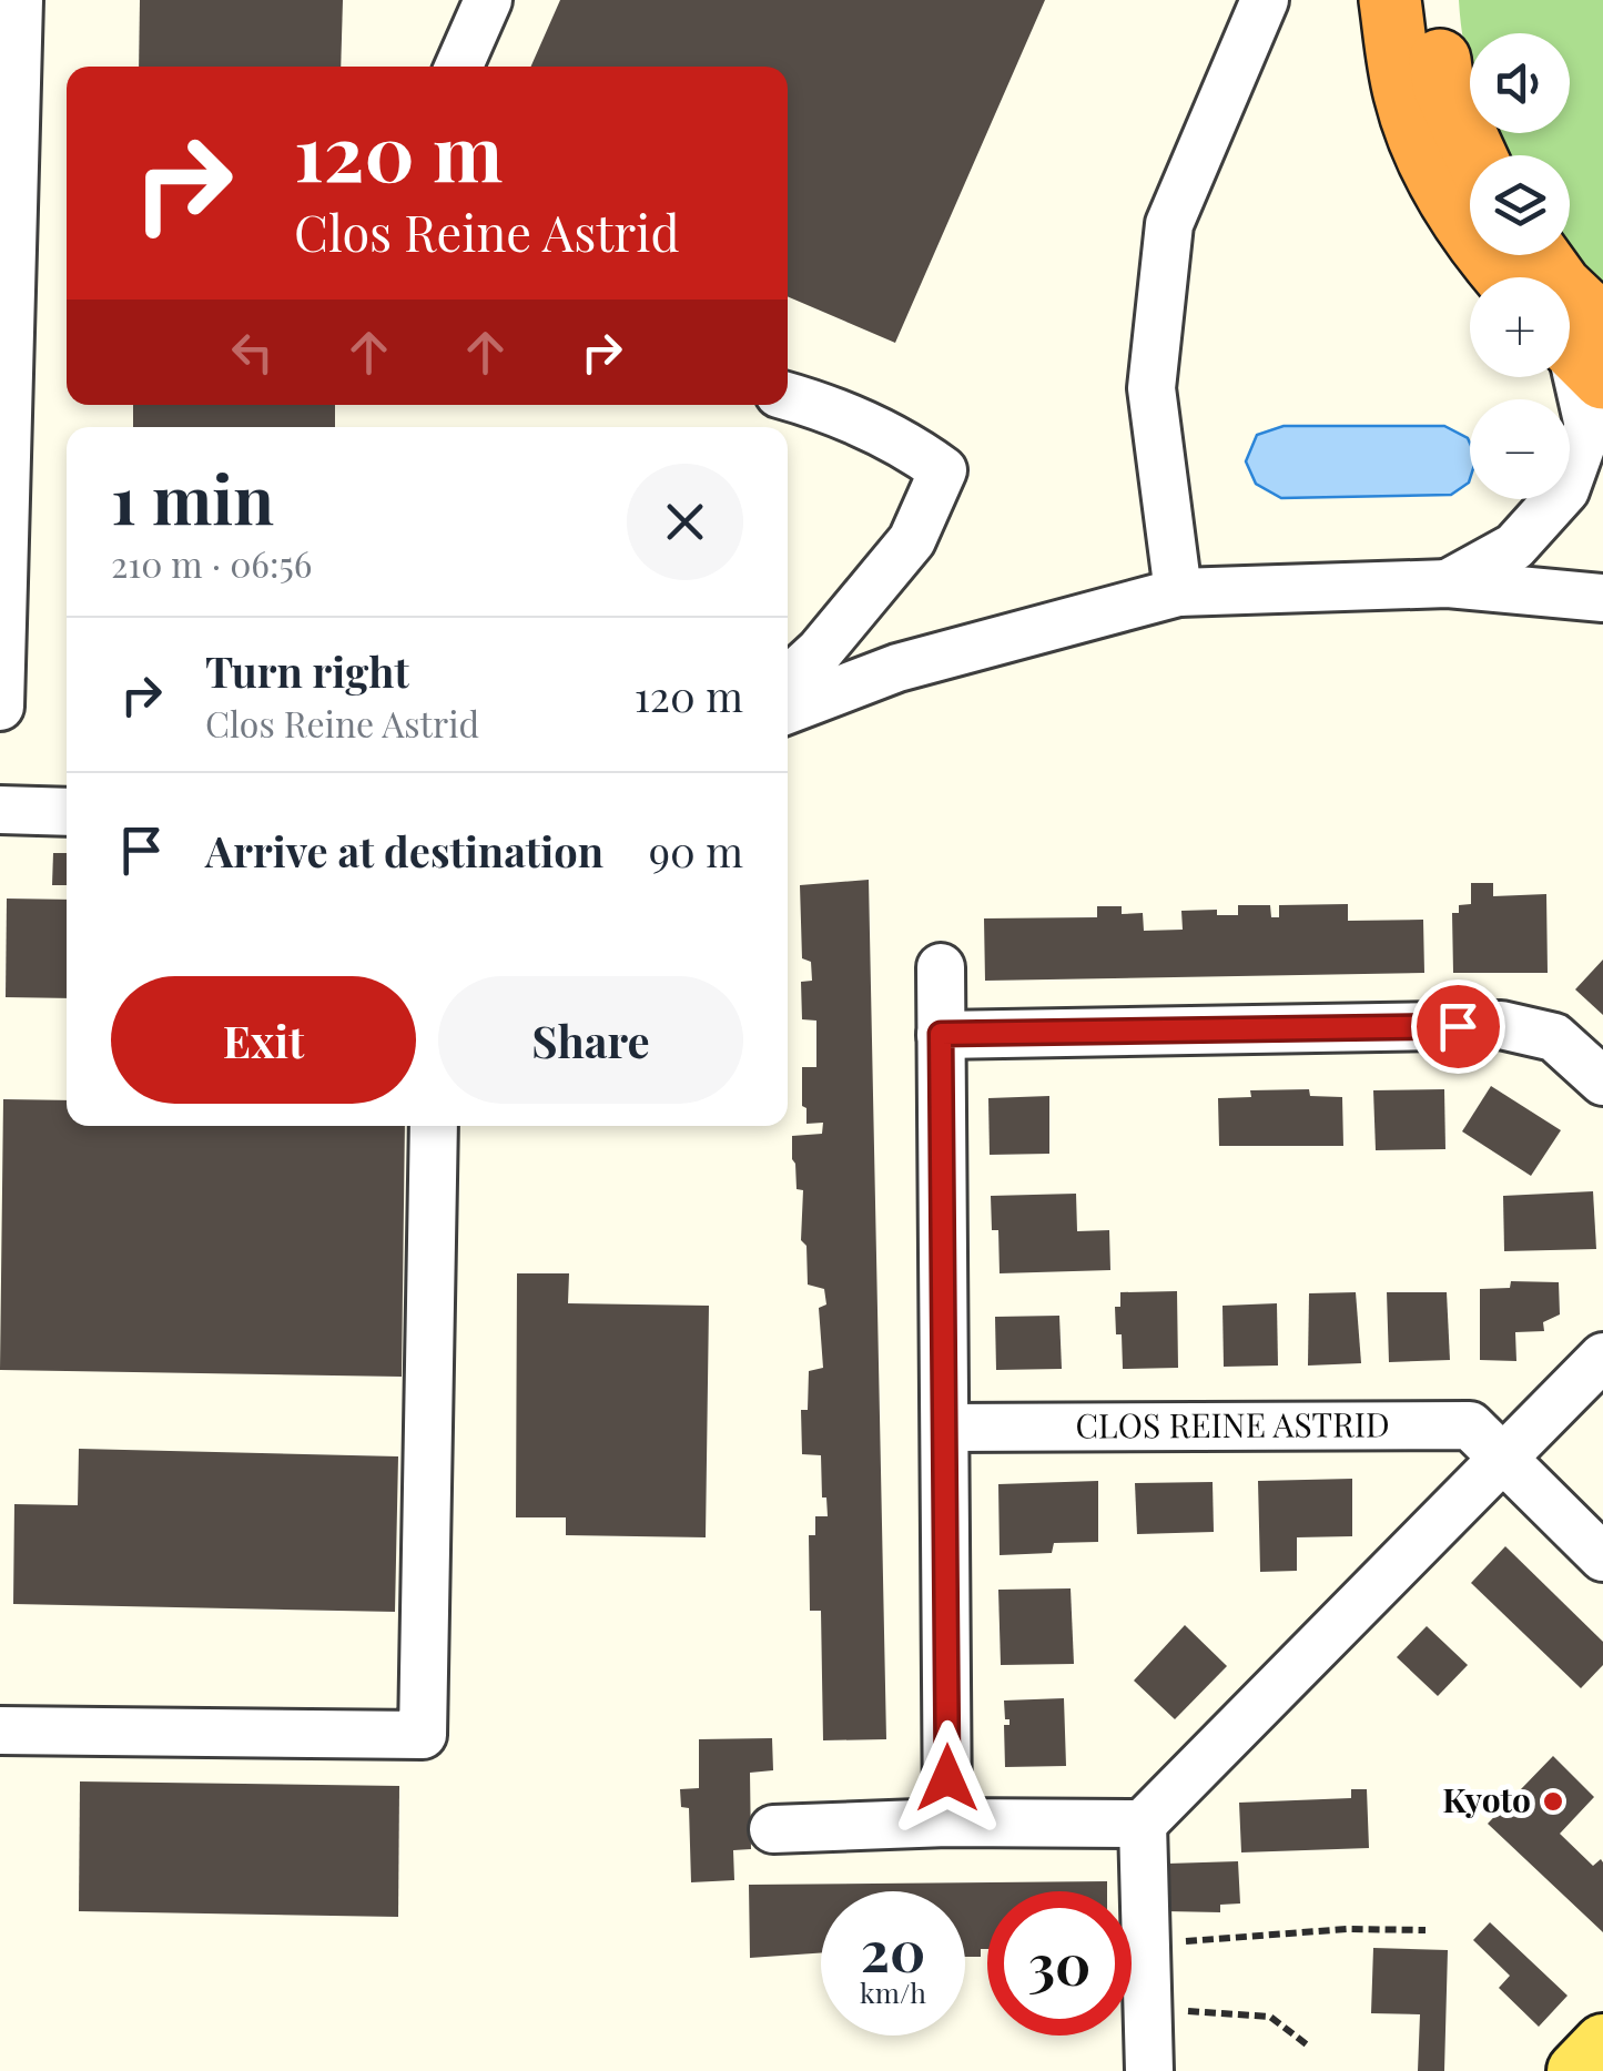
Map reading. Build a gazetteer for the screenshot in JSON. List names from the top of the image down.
{
  "streets": {
    "street": ["CLOS REINE ASTRID"]
  },
  "places": ["Kyoto"],
  "page": {
    "map_buttons": ["+", "−"],
    "turn": ["120 m", "Clos Reine Astrid"],
    "heading": ["1 min", "210 m · 06:56"],
    "list": [
      {
        "name": "Turn right",
        "note": "Clos Reine Astrid",
        "value": "120 m"
      },
      {
        "name": "Arrive at destination",
        "value": "90 m"
      }
    ],
    "buttons": ["Exit", "Share"],
    "speed": "20 km/h",
    "limit": "30"
  }
}
